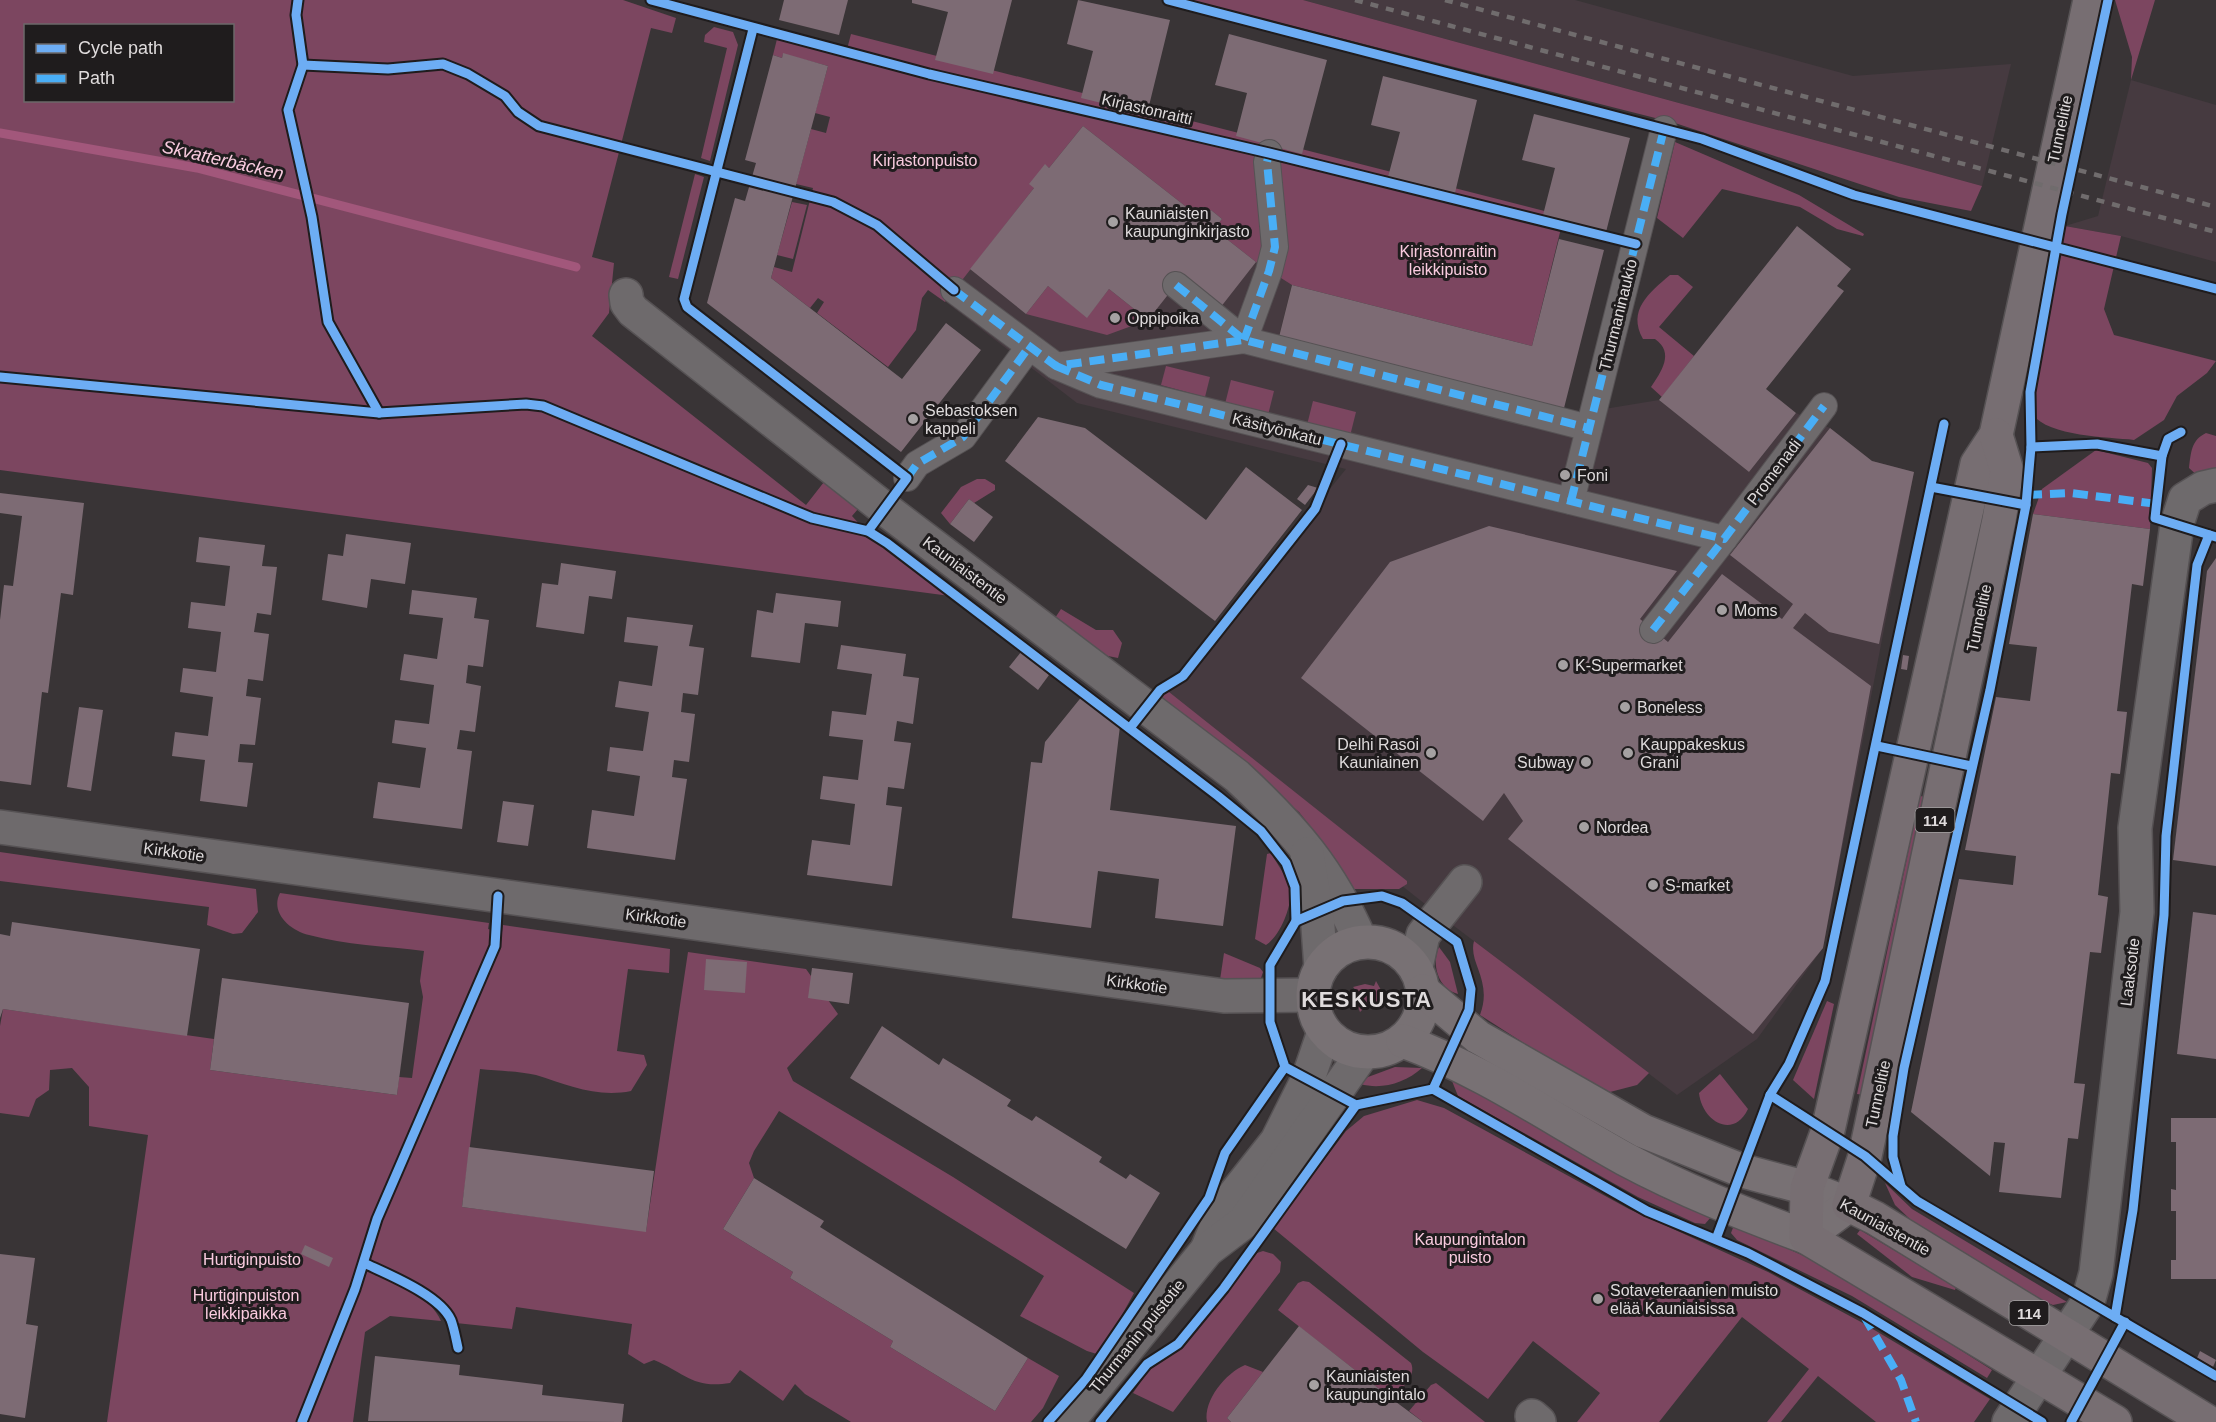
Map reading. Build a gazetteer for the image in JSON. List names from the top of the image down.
{
  "streets": {
    "main road": ["Tunnelitie", "Kauniaistentie", "114"],
    "street": [
      "Thurmaninaukio",
      "Käsityönkatu",
      "Promenadi",
      "Kirkkotie",
      "Laaksotie",
      "Thurmanin puistotie"
    ],
    "cycle path": ["Kirjastonraitti"]
  },
  "crossings": [
    ["Tunnelitie", "Kauniaistentie"],
    ["Thurmaninaukio", "Käsityönkatu"],
    ["Kauniaistentie", "Kirkkotie"],
    ["Kauniaistentie", "Laaksotie"],
    ["Kauniaistentie", "Thurmanin puistotie"],
    ["Kirkkotie", "Thurmanin puistotie"]
  ],
  "districts": ["KESKUSTA"],
  "water": ["Skvatterbäcken"],
  "parks": [
    "Kirjastonpuisto",
    "Kirjastonraitin leikkipuisto",
    "Kaupungintalon puisto",
    "Hurtiginpuisto",
    "Hurtiginpuiston leikkipaikka"
  ],
  "places": [
    "Kauniaisten kaupunginkirjasto",
    "Oppipoika",
    "Sebastoksen kappeli",
    "Foni",
    "Moms",
    "K-Supermarket",
    "Boneless",
    "Delhi Rasoi Kauniainen",
    "Kauppakeskus Grani",
    "Subway",
    "Nordea",
    "S-market",
    "Sotaveteraanien muisto elää Kauniaisissa",
    "Kauniaisten kaupungintalo"
  ],
  "legend": ["Cycle path", "Path"]
}
